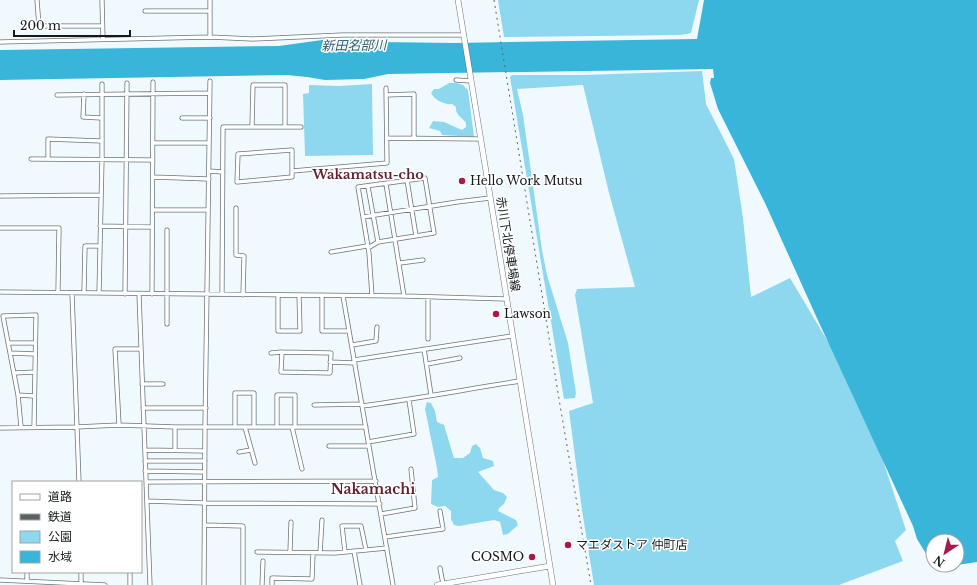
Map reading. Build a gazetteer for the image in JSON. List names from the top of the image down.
{
  "streets": {
    "main road": ["赤川下北停車場線"]
  },
  "districts": ["Wakamatsu-cho", "Nakamachi"],
  "water": ["新田名部川"],
  "places": [
    "Hello Work Mutsu",
    "Lawson",
    "マエダストア 仲町店",
    "COSMO"
  ],
  "legend": [
    "道路",
    "鉄道",
    "公園",
    "水域"
  ],
  "scale_bar": "200 m",
  "north": "bottom left"
}
